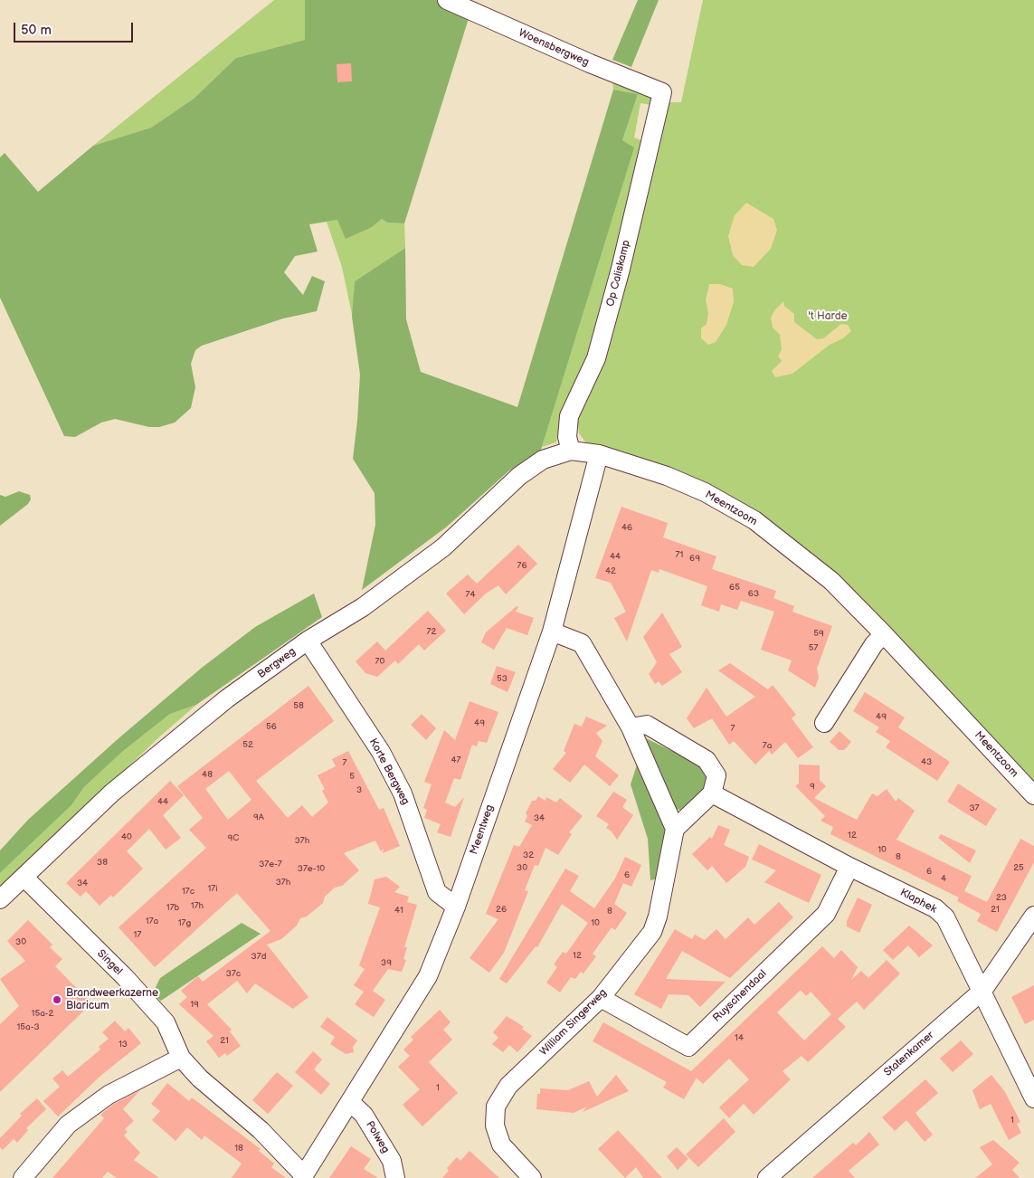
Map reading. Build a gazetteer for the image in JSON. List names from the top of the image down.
{
  "streets": {
    "street": [
      "Woensbergweg",
      "Op Caliskamp",
      "Meentzoom",
      "Bergweg",
      "Korte Bergweg",
      "Meentweg",
      "Klaphek",
      "Singel",
      "Ruyschendaal",
      "William Singerweg",
      "Statenkamer",
      "Polweg"
    ]
  },
  "crossings": [
    ["Woensbergweg", "Op Caliskamp"],
    ["Op Caliskamp", "Meentzoom"],
    ["Op Caliskamp", "Bergweg"],
    ["Meentzoom", "Bergweg"],
    ["Meentzoom", "Meentweg"],
    ["Bergweg", "Korte Bergweg"],
    ["Bergweg", "Singel"],
    ["Korte Bergweg", "Meentweg"],
    ["Meentweg", "Singel"],
    ["Meentweg", "Polweg"],
    ["Klaphek", "Ruyschendaal"],
    ["Klaphek", "Statenkamer"],
    ["Ruyschendaal", "William Singerweg"]
  ],
  "parks": ["'t Harde"],
  "places": ["Brandweerkazerne Blaricum"],
  "house_numbers": [
    "46",
    "71",
    "44",
    "69",
    "76",
    "42",
    "65",
    "63",
    "74",
    "72",
    "59",
    "57",
    "70",
    "53",
    "58",
    "49",
    "49",
    "56",
    "7",
    "52",
    "7a",
    "47",
    "43",
    "7",
    "48",
    "5",
    "9",
    "3",
    "44",
    "37",
    "9A",
    "34",
    "12",
    "40",
    "9C",
    "37h",
    "10",
    "32",
    "8",
    "38",
    "37e-7",
    "30",
    "25",
    "37e-10",
    "6",
    "6",
    "4",
    "37h",
    "34",
    "17i",
    "17c",
    "23",
    "17h",
    "17b",
    "26",
    "21",
    "41",
    "8",
    "17a",
    "17g",
    "10",
    "17",
    "30",
    "12",
    "37d",
    "39",
    "37c",
    "19",
    "15a-2",
    "15a-3",
    "14",
    "21",
    "13",
    "1",
    "1",
    "18"
  ],
  "scale_bar": "50 m"
}
